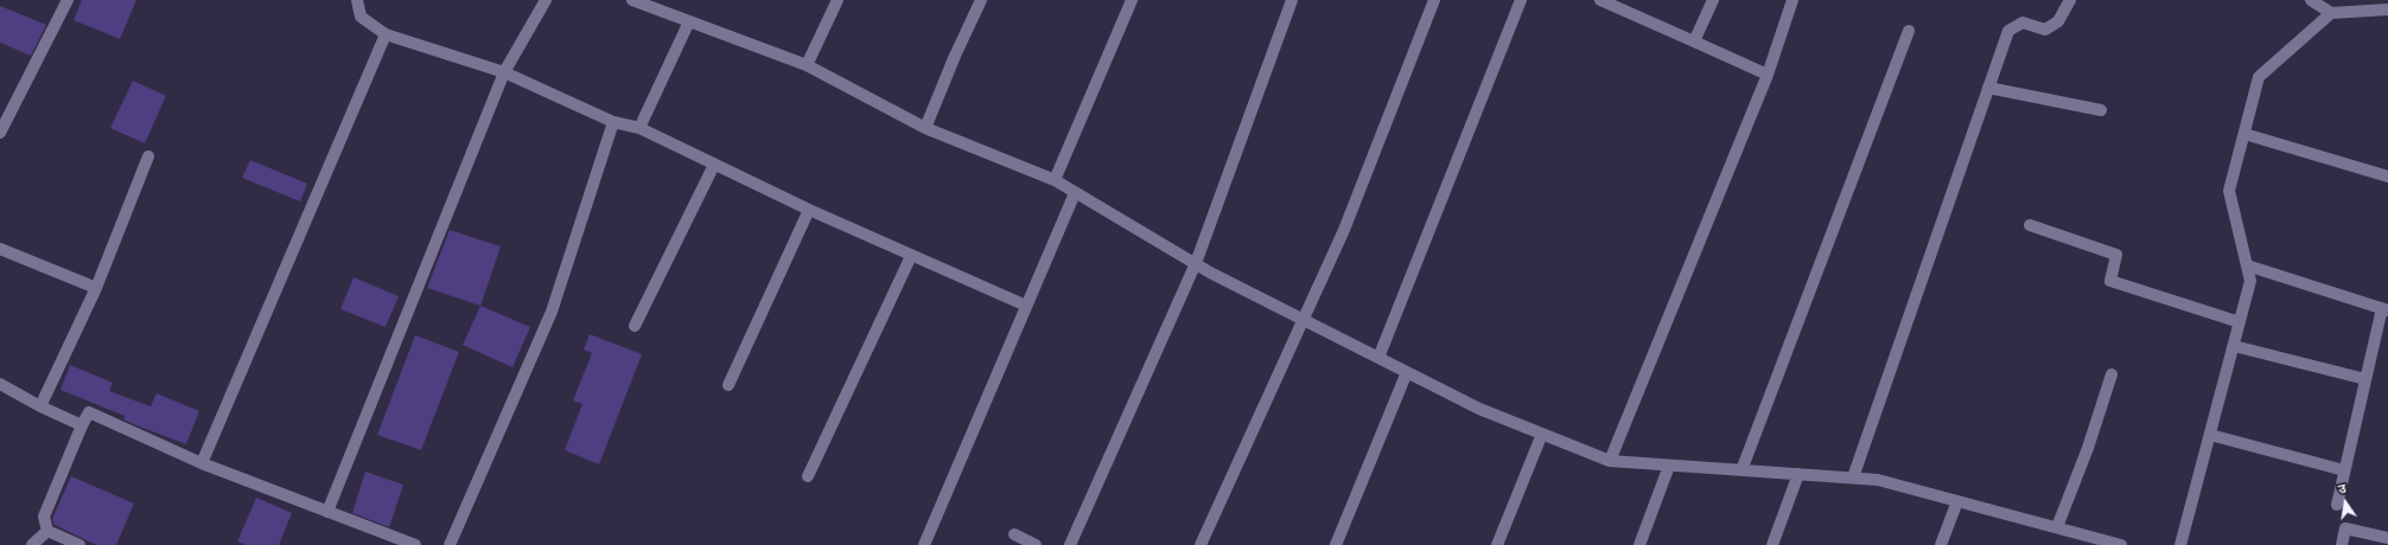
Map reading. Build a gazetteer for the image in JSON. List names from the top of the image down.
{
  "north": "top"
}
